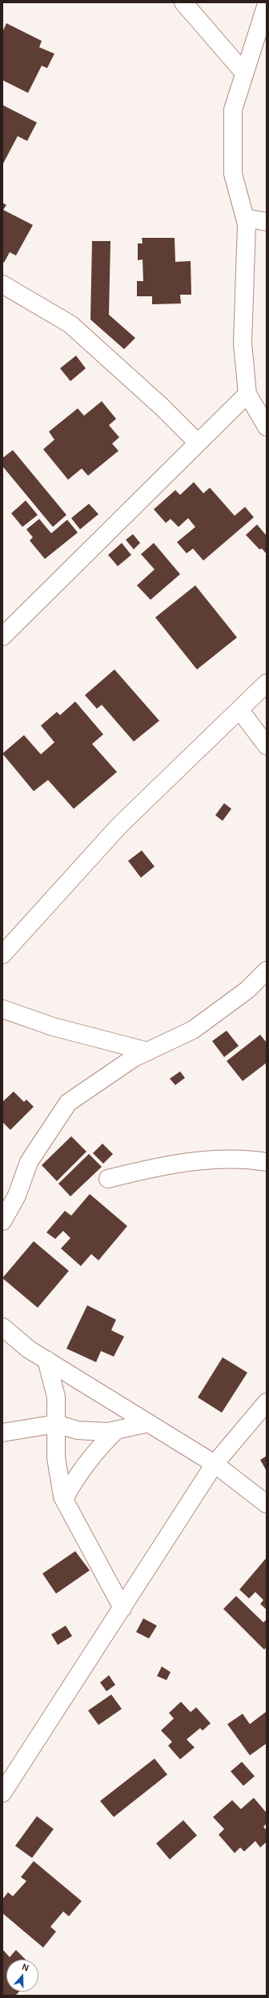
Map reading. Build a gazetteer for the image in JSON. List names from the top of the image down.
{
  "north": "top"
}
